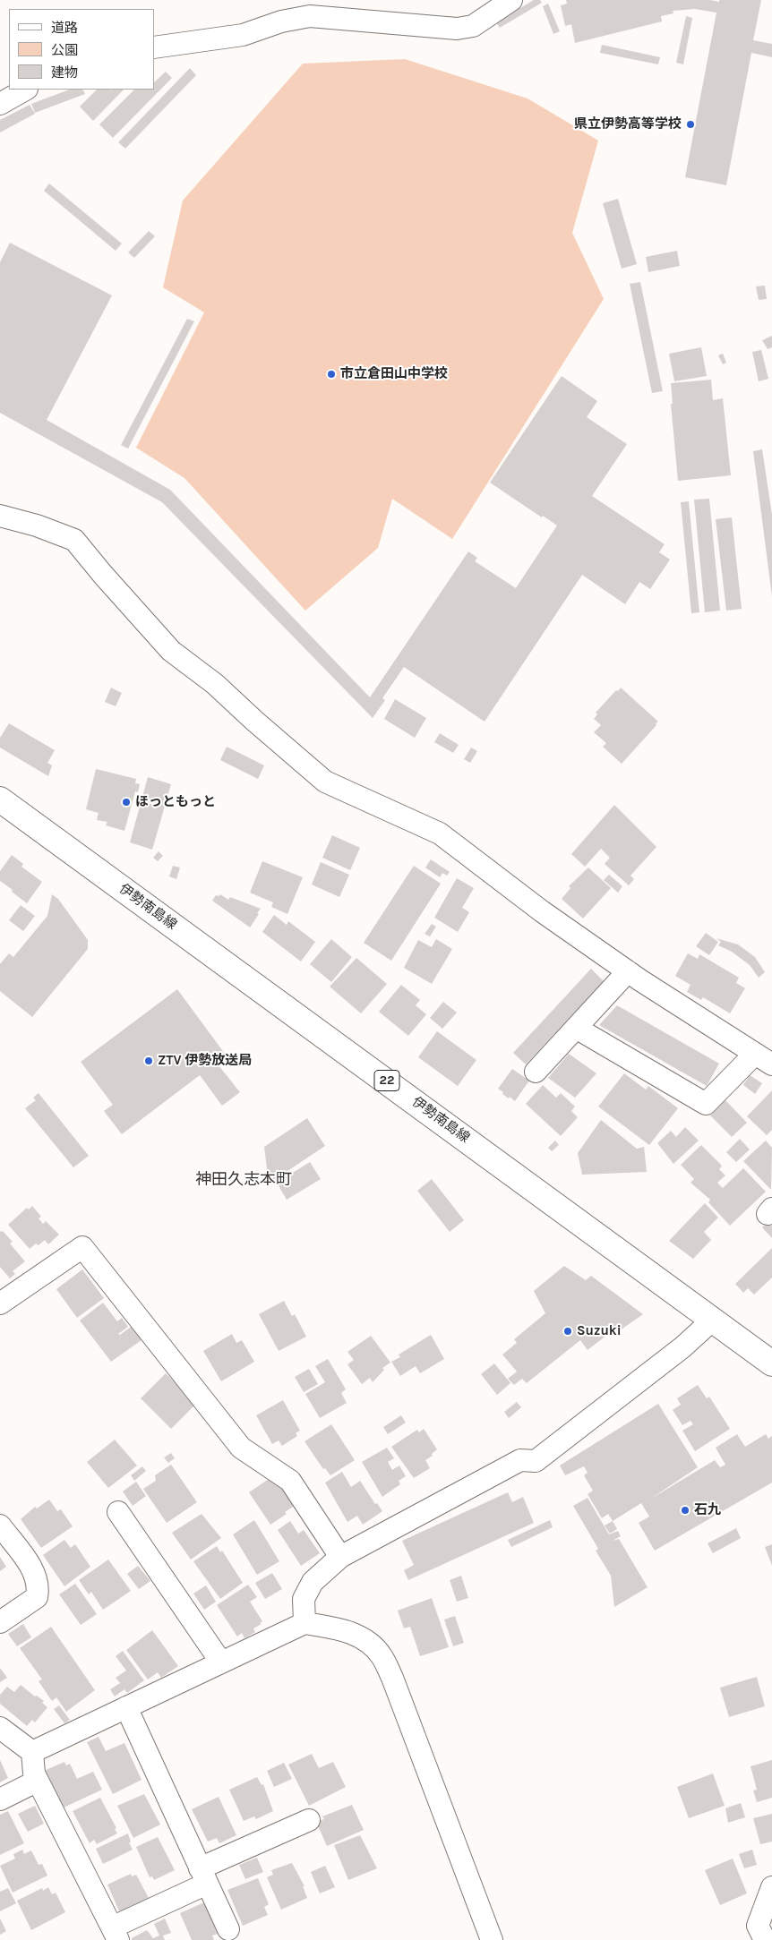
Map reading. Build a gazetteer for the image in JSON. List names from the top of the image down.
{
  "streets": {
    "main road": ["伊勢南島線", "22"]
  },
  "districts": ["神田久志本町"],
  "places": [
    "県立伊勢高等学校",
    "市立倉田山中学校",
    "ほっともっと",
    "ZTV 伊勢放送局",
    "Suzuki",
    "石九"
  ],
  "legend": ["道路", "公園", "建物"]
}
